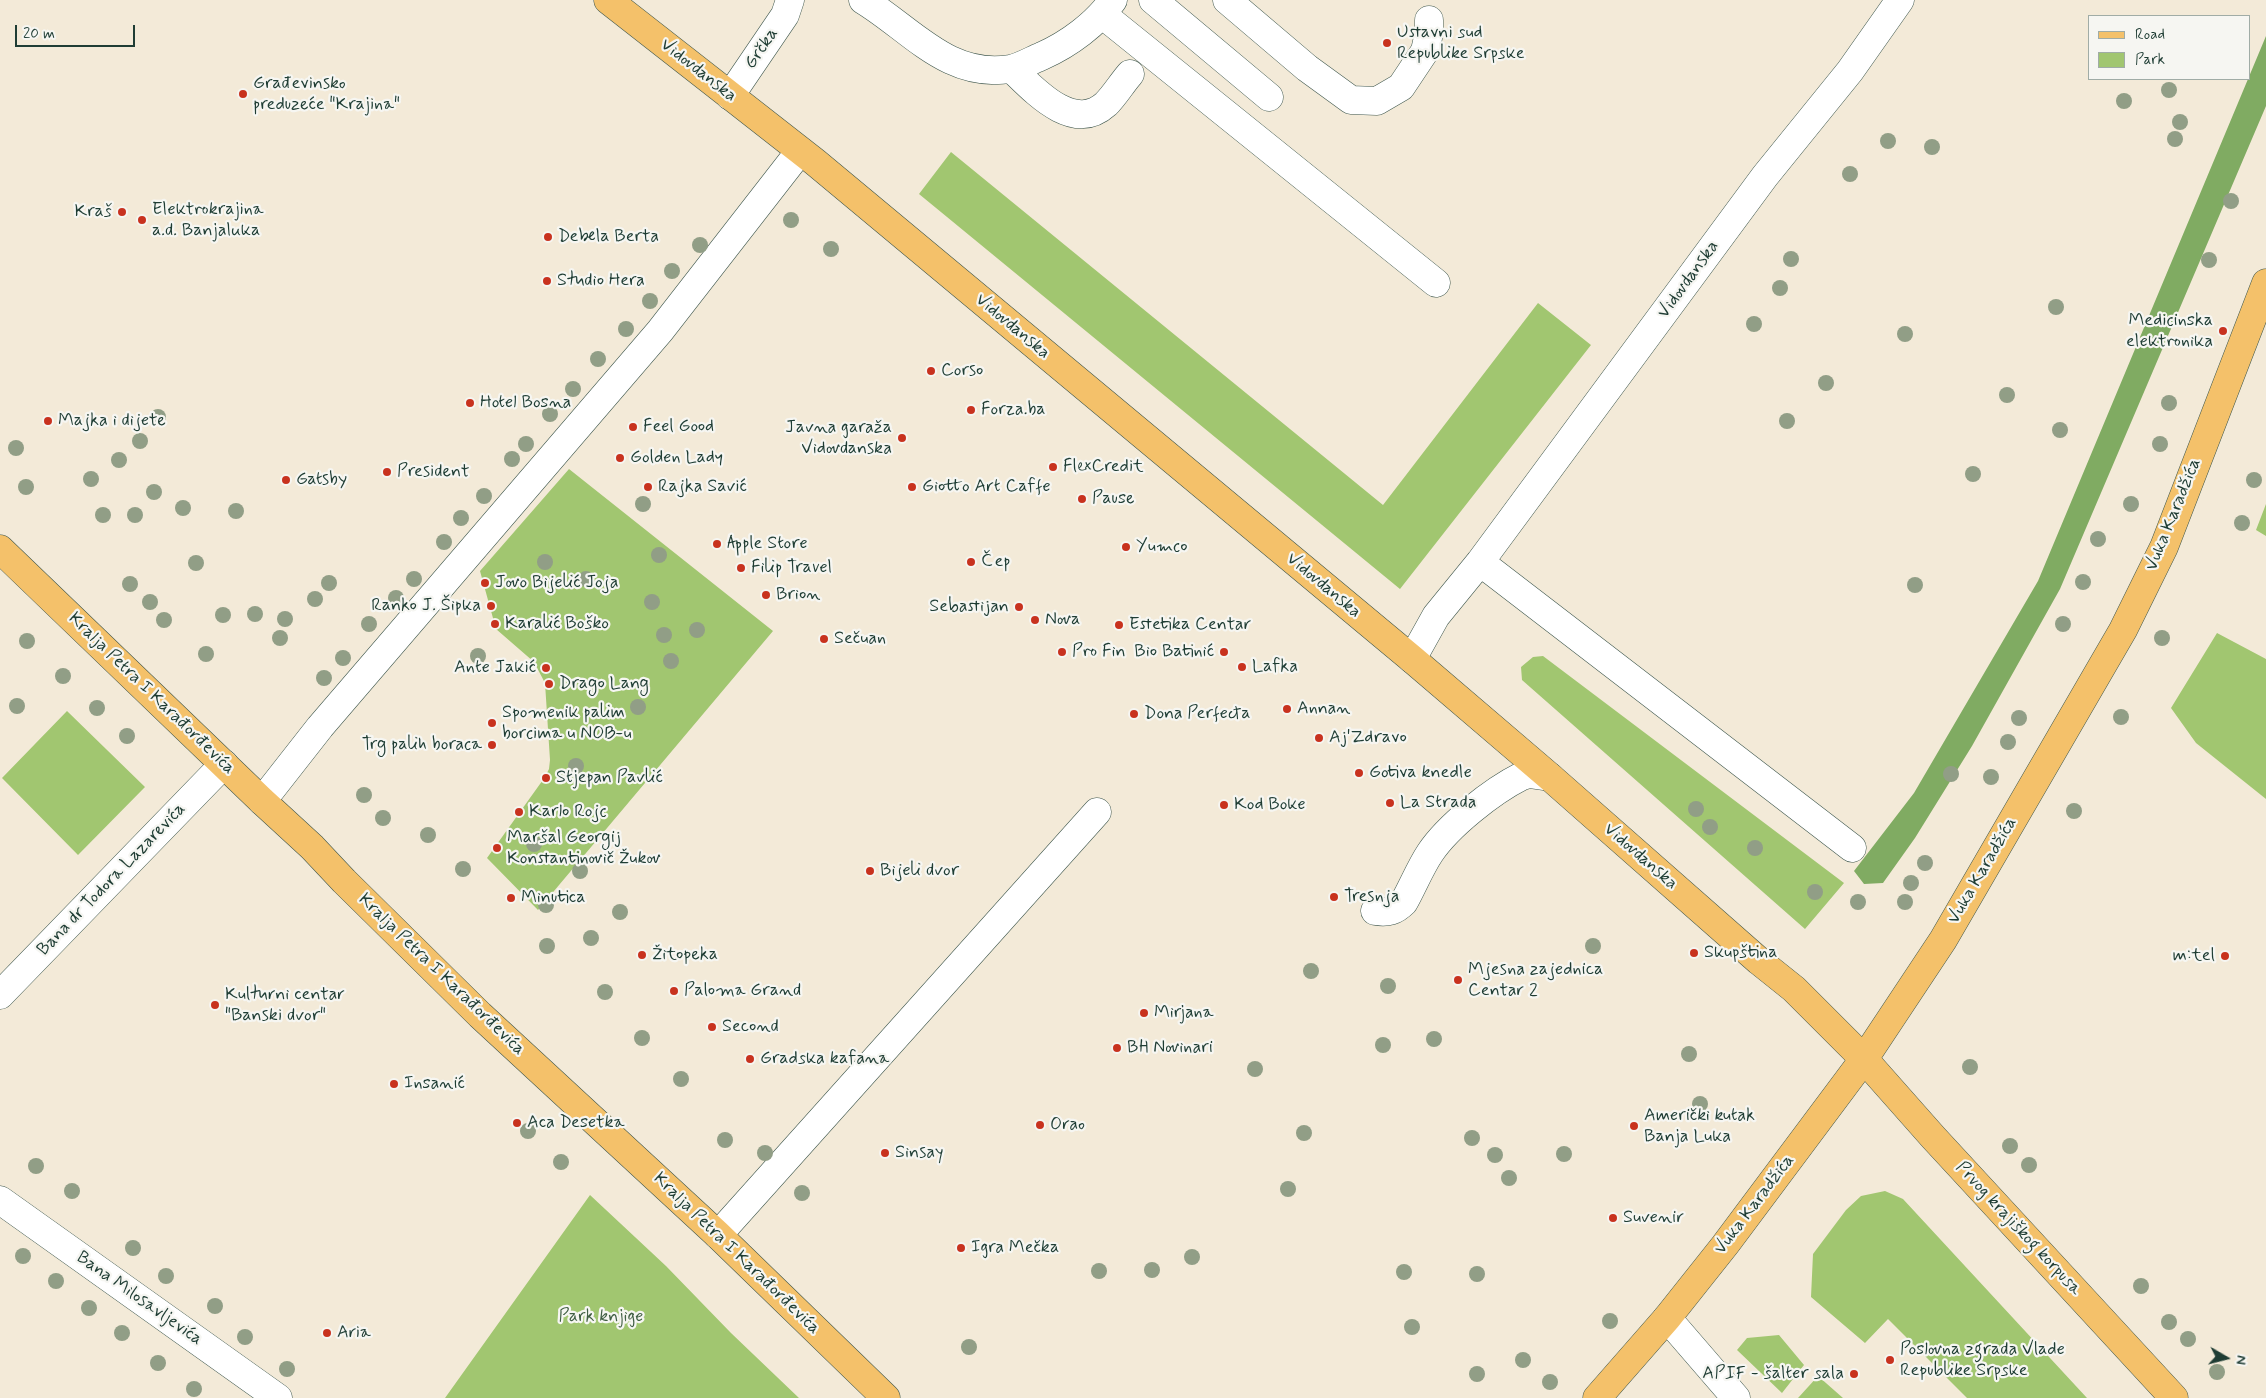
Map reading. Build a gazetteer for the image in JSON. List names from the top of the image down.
{
  "streets": {
    "main road": [
      "Vidovdanska",
      "Vuka Karadžića",
      "Kralja Petra I Karađorđevića",
      "Prvog krajiškog korpusa"
    ],
    "street": ["Grčka", "Bana dr Todora Lazarevića", "Bana Milosavljevića"]
  },
  "crossings": [
    ["Grčka", "Vidovdanska"],
    ["Vidovdanska", "Vuka Karadžića"],
    ["Vidovdanska", "Prvog krajiškog korpusa"],
    ["Vuka Karadžića", "Prvog krajiškog korpusa"],
    ["Kralja Petra I Karađorđevića", "Bana dr Todora Lazarevića"]
  ],
  "parks": ["Park knjige"],
  "places": [
    "Ustavni sud Republike Srpske",
    "Građevinsko preduzeće \"Krajina\"",
    "Kraš",
    "Elektrokrajina a.d. Banjaluka",
    "Debela Berta",
    "Studio Hera",
    "Medicinska elektronika",
    "Corso",
    "Hotel Bosna",
    "Forza.ba",
    "Majka i dijete",
    "Feel Good",
    "Javna garaža Vidovdanska",
    "Golden Lady",
    "FlexCredit",
    "President",
    "Gatsby",
    "Rajka Savić",
    "Giotto Art Caffe",
    "Pause",
    "Apple Store",
    "Yumco",
    "Čep",
    "Filip Travel",
    "Jovo Bijelić Joja",
    "Brion",
    "Ranko J. Šipka",
    "Sebastijan",
    "Nova",
    "Karalić Boško",
    "Estetika Centar",
    "Sečuan",
    "Pro Fin",
    "Bio Batinić",
    "Lafka",
    "Ante Jakić",
    "Drago Lang",
    "Annan",
    "Dona Perfecta",
    "Spomenik palim borcima u NOB-u",
    "Aj'Zdravo",
    "Trg palih boraca",
    "Gotiva knedle",
    "Stjepan Pavlić",
    "La Strada",
    "Kod Boke",
    "Karlo Rojc",
    "Maršal Georgij Konstantinovič Žukov",
    "Bijeli dvor",
    "Tresnja",
    "Minutica",
    "Skupština",
    "Žitopeka",
    "m:tel",
    "Mjesna zajednica Centar 2",
    "Paloma Grand",
    "Kulturni centar \"Banski dvor\"",
    "Mirjana",
    "Second",
    "BH Novinari",
    "Gradska kafana",
    "Insanić",
    "Aca Desetka",
    "Orao",
    "Američki kutak Banja Luka",
    "Sinsay",
    "Suvenir",
    "Igra Mečka",
    "Aria",
    "Poslovna zgrada Vlade Republike Srpske",
    "APIF - šalter sala"
  ],
  "legend": ["Road", "Park"],
  "scale_bar": "20 m",
  "north": "right"
}
